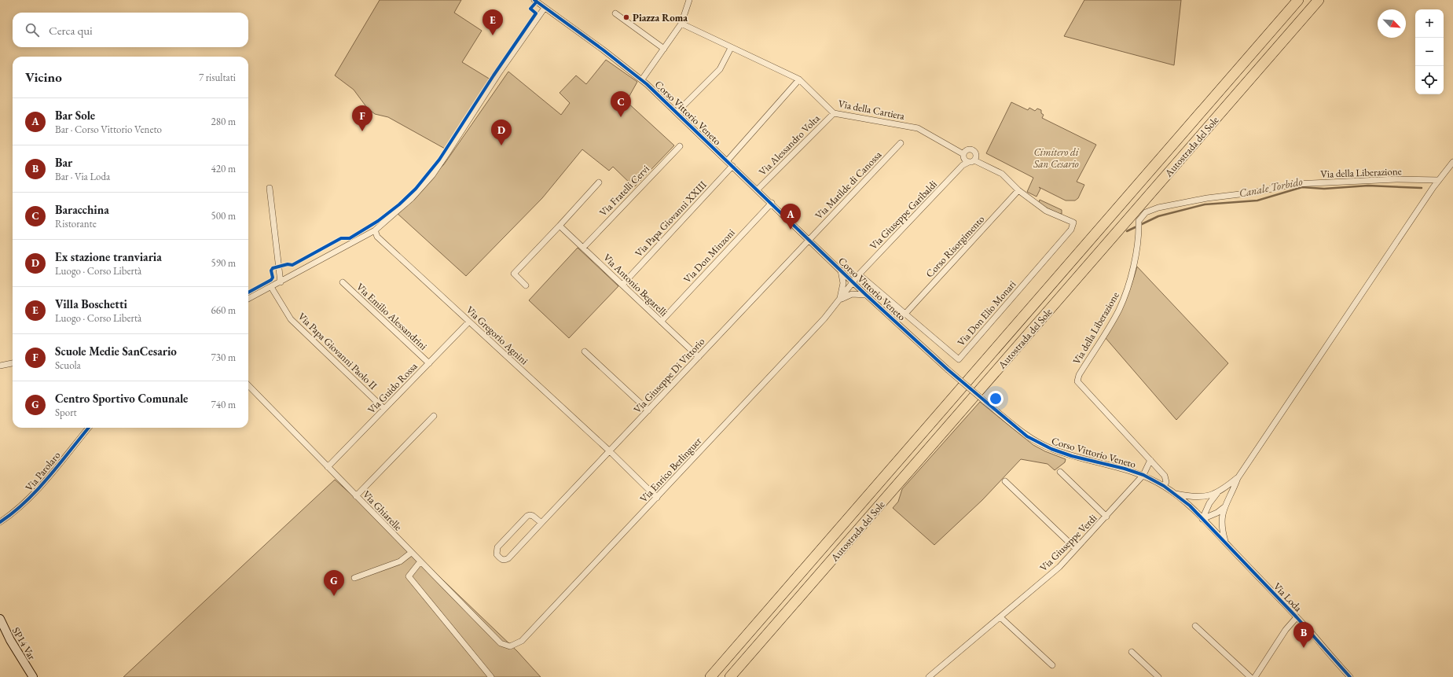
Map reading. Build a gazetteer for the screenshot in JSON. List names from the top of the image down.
{
  "streets": {
    "highway": ["Autostrada del Sole"],
    "main road": ["SP14 Var"],
    "street": [
      "Via della Cartiera",
      "Corso Vittorio Veneto",
      "Via Alessandro Volta",
      "Via della Liberazione",
      "Via Matilde di Canossa",
      "Via Fratelli Cervi",
      "Via Giuseppe Garibaldi",
      "Via Papa Giovanni XXIII",
      "Corso Risorgimento",
      "Via Don Minzoni",
      "Via Antonio Begarelli",
      "Via Don Elio Monari",
      "Via Emilio Alessandrini",
      "Via Gregorio Agnini",
      "Via Papa Giovanni Paolo II",
      "Via Giuseppe Di Vittorio",
      "Via Guido Rossa",
      "Via Enrico Berlinguer",
      "Via Parolaro",
      "Via Ghiarelle",
      "Via Giuseppe Verdi",
      "Via Loda"
    ]
  },
  "crossings": [
    ["Via della Cartiera", "Via Alessandro Volta"],
    ["Via della Cartiera", "Via Giuseppe Garibaldi"],
    ["Corso Vittorio Veneto", "Via Alessandro Volta"],
    ["Corso Vittorio Veneto", "Via della Liberazione"],
    ["Corso Vittorio Veneto", "Via Matilde di Canossa"],
    ["Corso Vittorio Veneto", "Via Giuseppe Garibaldi"],
    ["Corso Vittorio Veneto", "Via Papa Giovanni XXIII"],
    ["Corso Vittorio Veneto", "Via Don Minzoni"],
    ["Corso Vittorio Veneto", "Via Giuseppe Di Vittorio"],
    ["Corso Vittorio Veneto", "Via Enrico Berlinguer"],
    ["Corso Vittorio Veneto", "Via Giuseppe Verdi"],
    ["Corso Vittorio Veneto", "Via Loda"],
    ["Via Matilde di Canossa", "Via Giuseppe Di Vittorio"],
    ["Via Fratelli Cervi", "Via Antonio Begarelli"],
    ["Via Giuseppe Garibaldi", "Via Don Elio Monari"],
    ["Via Giuseppe Garibaldi", "Via Enrico Berlinguer"],
    ["Via Papa Giovanni XXIII", "Via Antonio Begarelli"],
    ["Corso Risorgimento", "Via Don Elio Monari"],
    ["Via Don Minzoni", "Via Antonio Begarelli"],
    ["Via Antonio Begarelli", "Via Giuseppe Di Vittorio"],
    ["Via Emilio Alessandrini", "Via Guido Rossa"],
    ["Via Gregorio Agnini", "Via Giuseppe Di Vittorio"],
    ["Via Gregorio Agnini", "Via Guido Rossa"],
    ["Via Gregorio Agnini", "Via Enrico Berlinguer"],
    ["Via Papa Giovanni Paolo II", "Via Guido Rossa"],
    ["Via Guido Rossa", "Via Ghiarelle"],
    ["Via Enrico Berlinguer", "Via Ghiarelle"]
  ],
  "water": ["Canale Torbido"],
  "parks": ["Cimitero di San Cesario"],
  "places": ["Piazza Roma"],
  "north": "bottom right",
  "page": {
    "map_buttons": ["+", "−"],
    "pins": [
      "E",
      "C",
      "F",
      "D",
      "A",
      "G",
      "B"
    ],
    "search": "Cerca qui",
    "heading": ["Vicino", "7 risultati"],
    "list": [
      {
        "mark": "A",
        "name": "Bar Sole",
        "note": "Bar · Corso Vittorio Veneto",
        "value": "280 m"
      },
      {
        "mark": "B",
        "name": "Bar",
        "note": "Bar · Via Loda",
        "value": "420 m"
      },
      {
        "mark": "C",
        "name": "Baracchina",
        "note": "Ristorante",
        "value": "500 m"
      },
      {
        "mark": "D",
        "name": "Ex stazione tranviaria",
        "note": "Luogo · Corso Libertà",
        "value": "590 m"
      },
      {
        "mark": "E",
        "name": "Villa Boschetti",
        "note": "Luogo · Corso Libertà",
        "value": "660 m"
      },
      {
        "mark": "F",
        "name": "Scuole Medie SanCesario",
        "note": "Scuola",
        "value": "730 m"
      },
      {
        "mark": "G",
        "name": "Centro Sportivo Comunale",
        "note": "Sport",
        "value": "740 m"
      }
    ]
  }
}
